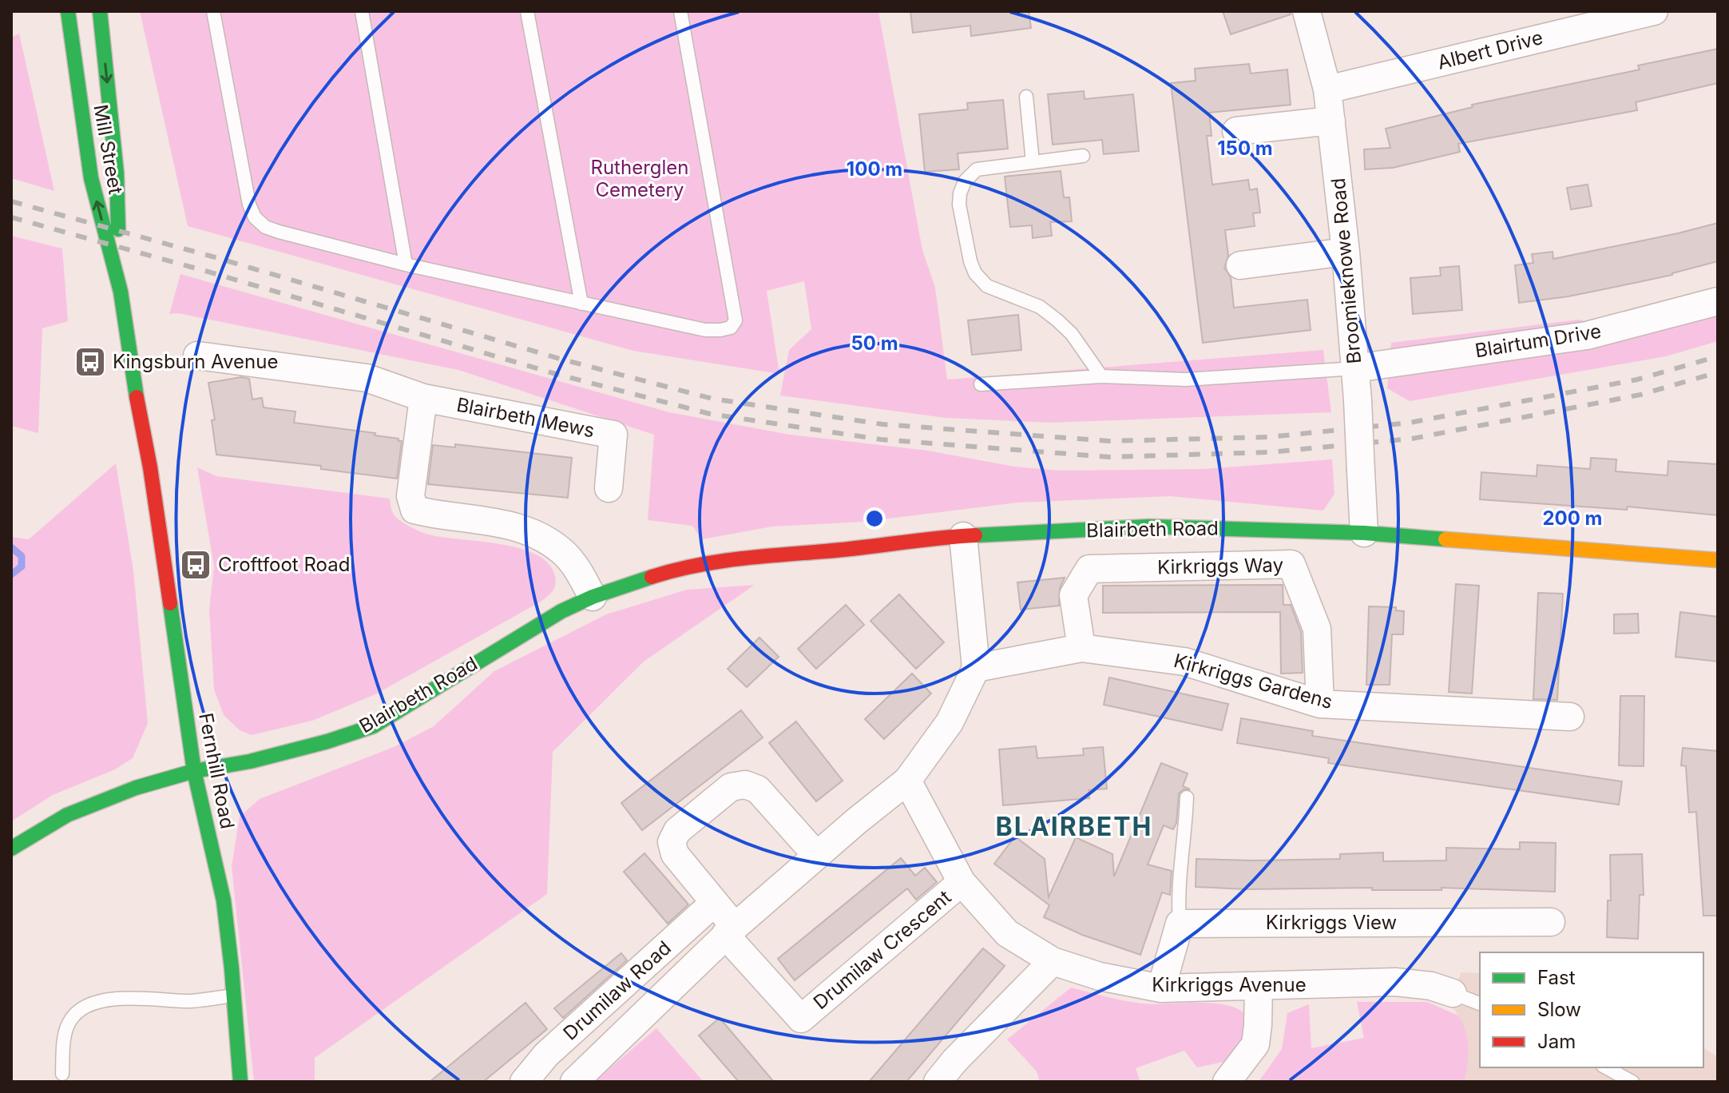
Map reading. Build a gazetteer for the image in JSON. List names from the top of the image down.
{
  "streets": {
    "main road": ["Mill Street", "Blairbeth Road", "Fernhill Road"],
    "street": [
      "Albert Drive",
      "Broomieknowe Road",
      "Blairtum Drive",
      "Blairbeth Mews",
      "Kirkriggs Way",
      "Kirkriggs Gardens",
      "Kirkriggs View",
      "Drumilaw Crescent",
      "Kirkriggs Avenue",
      "Drumilaw Road"
    ]
  },
  "crossings": [
    ["Albert Drive", "Broomieknowe Road"],
    ["Mill Street", "Fernhill Road"],
    ["Broomieknowe Road", "Blairtum Drive"],
    ["Broomieknowe Road", "Blairbeth Road"],
    ["Blairbeth Road", "Fernhill Road"],
    ["Kirkriggs Way", "Kirkriggs Gardens"],
    ["Kirkriggs Gardens", "Drumilaw Road"],
    ["Drumilaw Crescent", "Kirkriggs Avenue"],
    ["Drumilaw Crescent", "Drumilaw Road"],
    ["Kirkriggs Avenue", "Drumilaw Road"]
  ],
  "districts": ["BLAIRBETH"],
  "parks": ["Rutherglen Cemetery"],
  "places": {
    "bus stop": ["Kingsburn Avenue", "Croftfoot Road"]
  },
  "legend": ["Fast", "Slow", "Jam"],
  "rings": [
    "150 m",
    "100 m",
    "50 m",
    "200 m"
  ]
}
